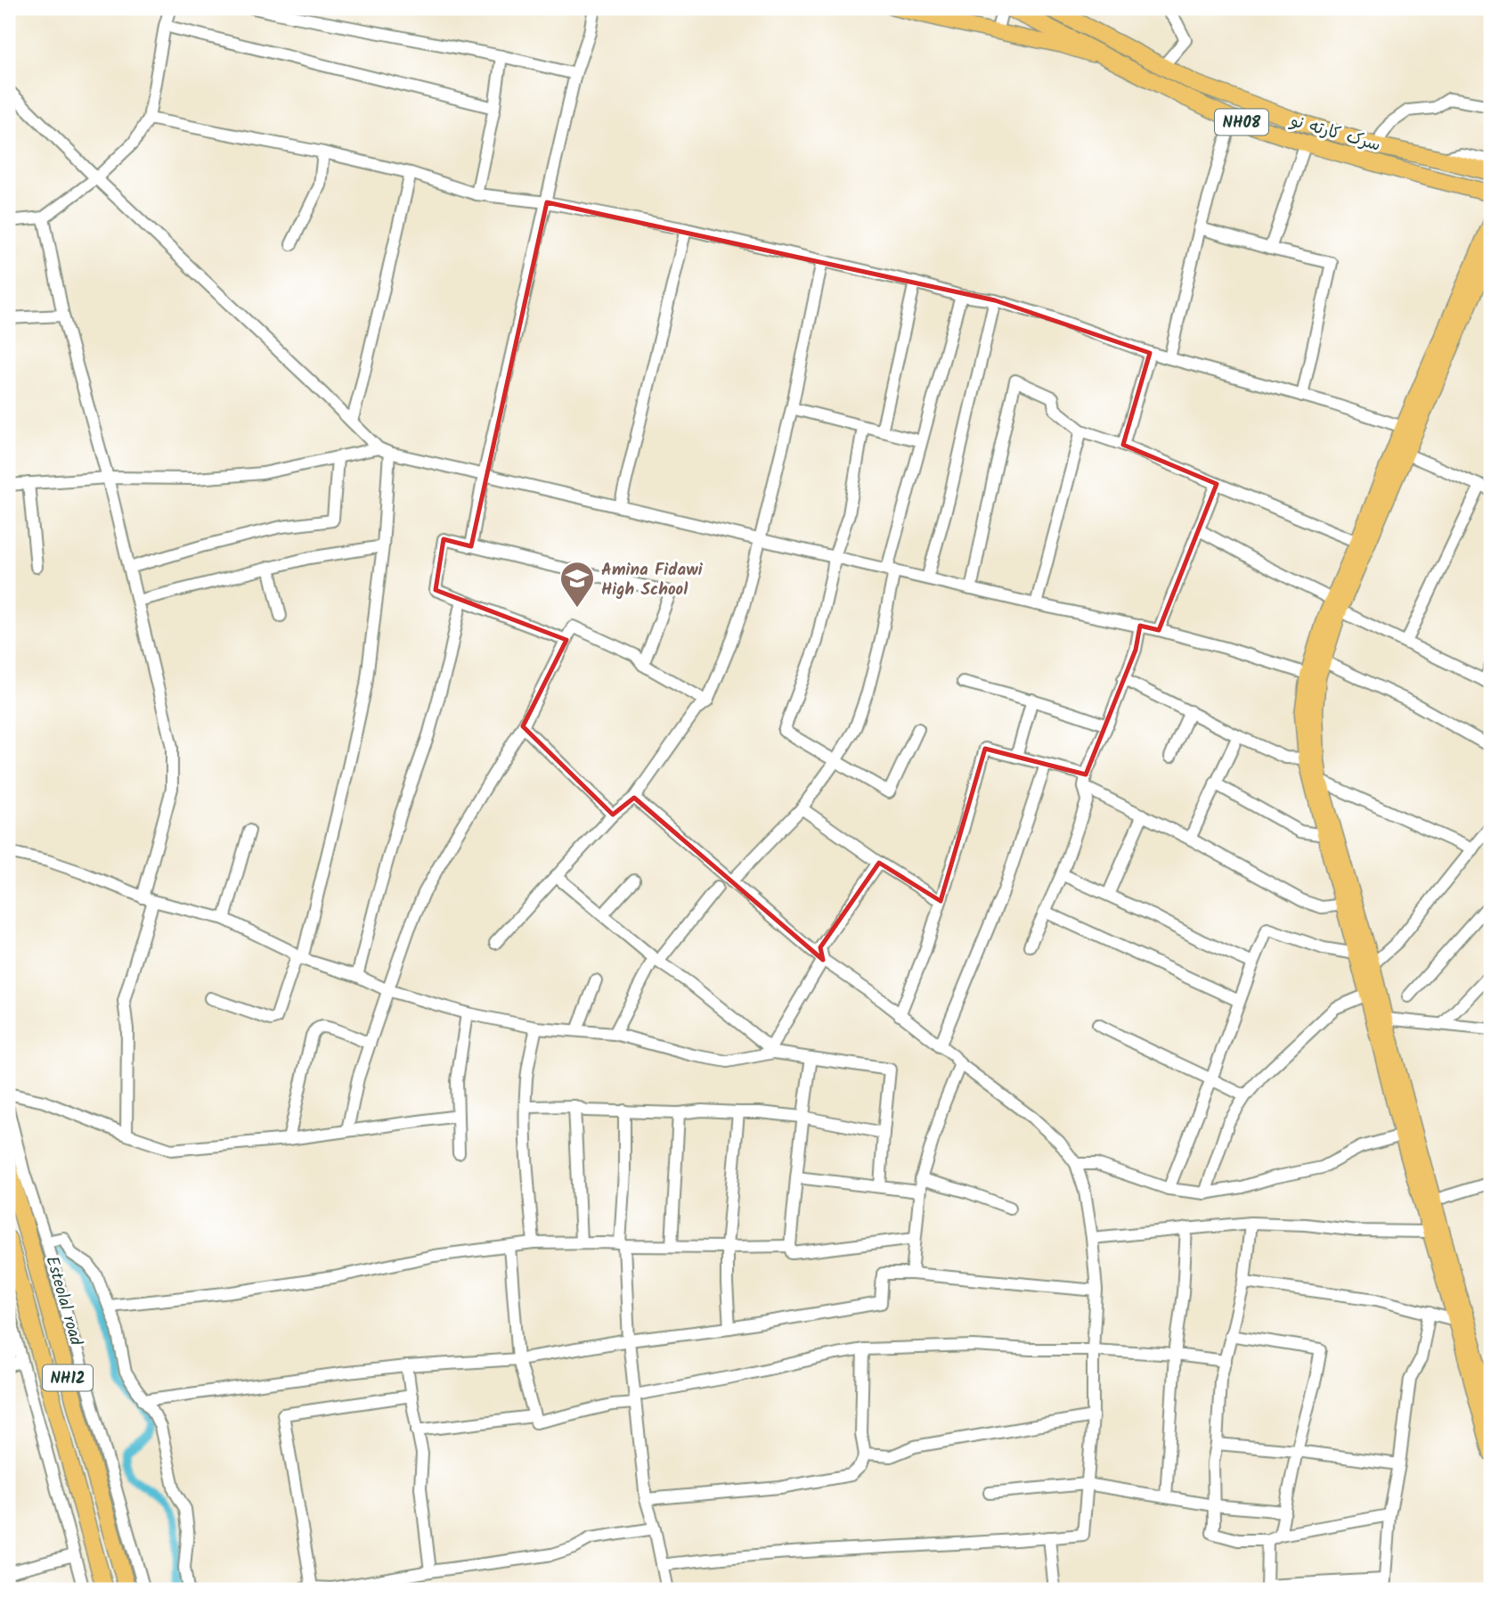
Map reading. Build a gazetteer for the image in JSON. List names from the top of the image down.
{
  "streets": {
    "highway": [
      "NH08",
      "سرک کارته نو",
      "Esteolal road",
      "NH12"
    ]
  },
  "places": {
    "school or university": ["Amina Fidawi High School"]
  }
}
